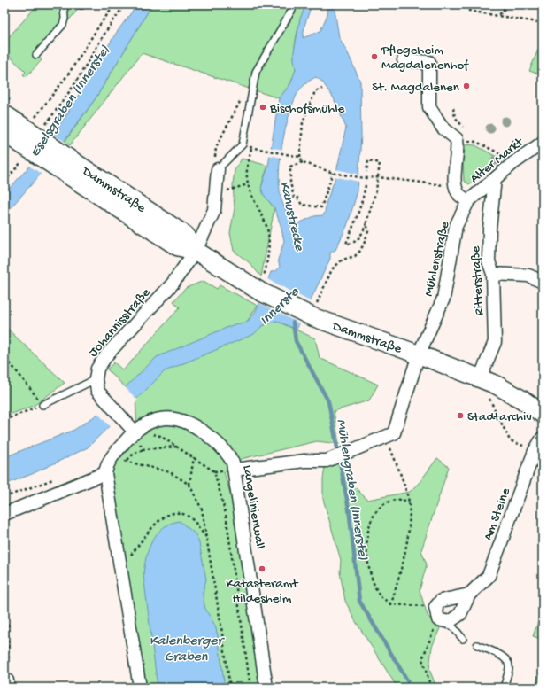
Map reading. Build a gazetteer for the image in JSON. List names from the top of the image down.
{
  "streets": {
    "street": [
      "Alter Markt",
      "Dammstraße",
      "Mühlenstraße",
      "Ritterstraße",
      "Johannisstraße",
      "Langelinienwall",
      "Am Steine"
    ]
  },
  "crossings": [
    ["Alter Markt", "Mühlenstraße"],
    ["Alter Markt", "Ritterstraße"],
    ["Dammstraße", "Mühlenstraße"],
    ["Dammstraße", "Ritterstraße"],
    ["Dammstraße", "Johannisstraße"]
  ],
  "water": [
    "Eselsgraben (Innerste)",
    "Kanustrecke",
    "Innerste",
    "Mühlengraben (Innerste)",
    "Kalenberger Graben"
  ],
  "places": [
    "Pflegeheim Magdalenenhof",
    "St. Magdalenen",
    "Bischofsmühle",
    "Stadtarchiv",
    "Katasteramt Hildesheim"
  ]
}
